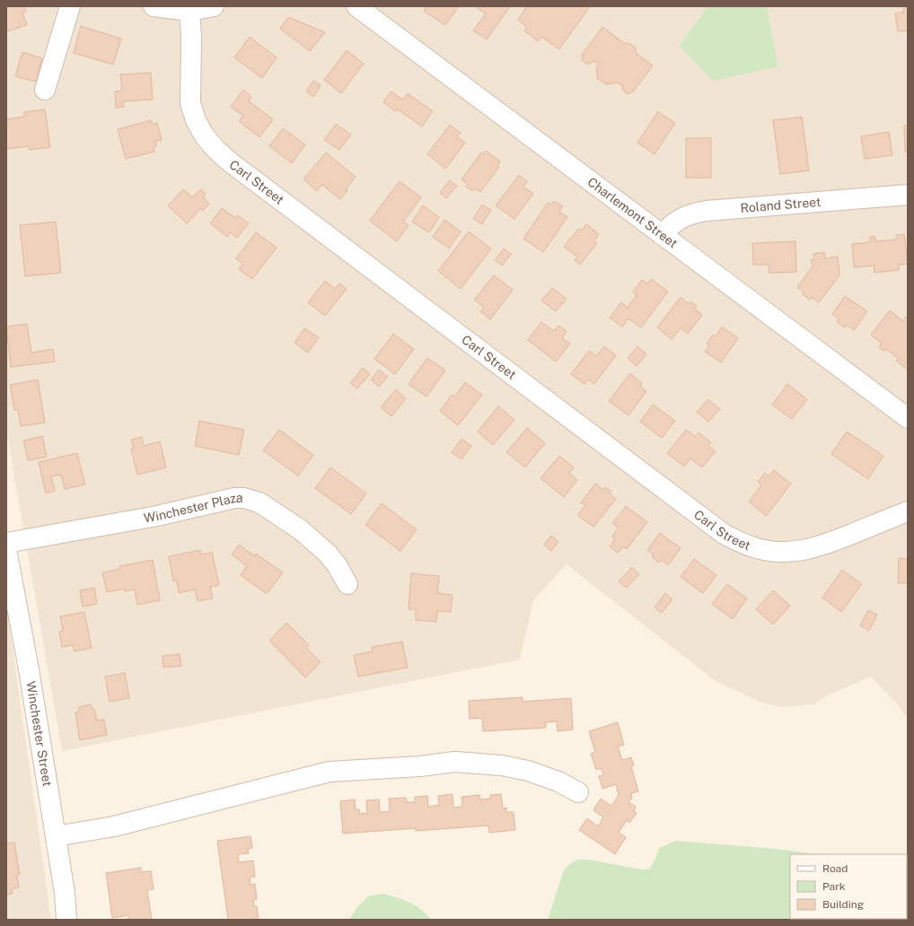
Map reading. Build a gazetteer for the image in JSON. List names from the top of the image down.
{
  "streets": {
    "street": [
      "Carl Street",
      "Roland Street",
      "Charlemont Street",
      "Winchester Plaza",
      "Winchester Street"
    ]
  },
  "crossings": [
    ["Roland Street", "Charlemont Street"]
  ],
  "legend": ["Road", "Park", "Building"]
}
